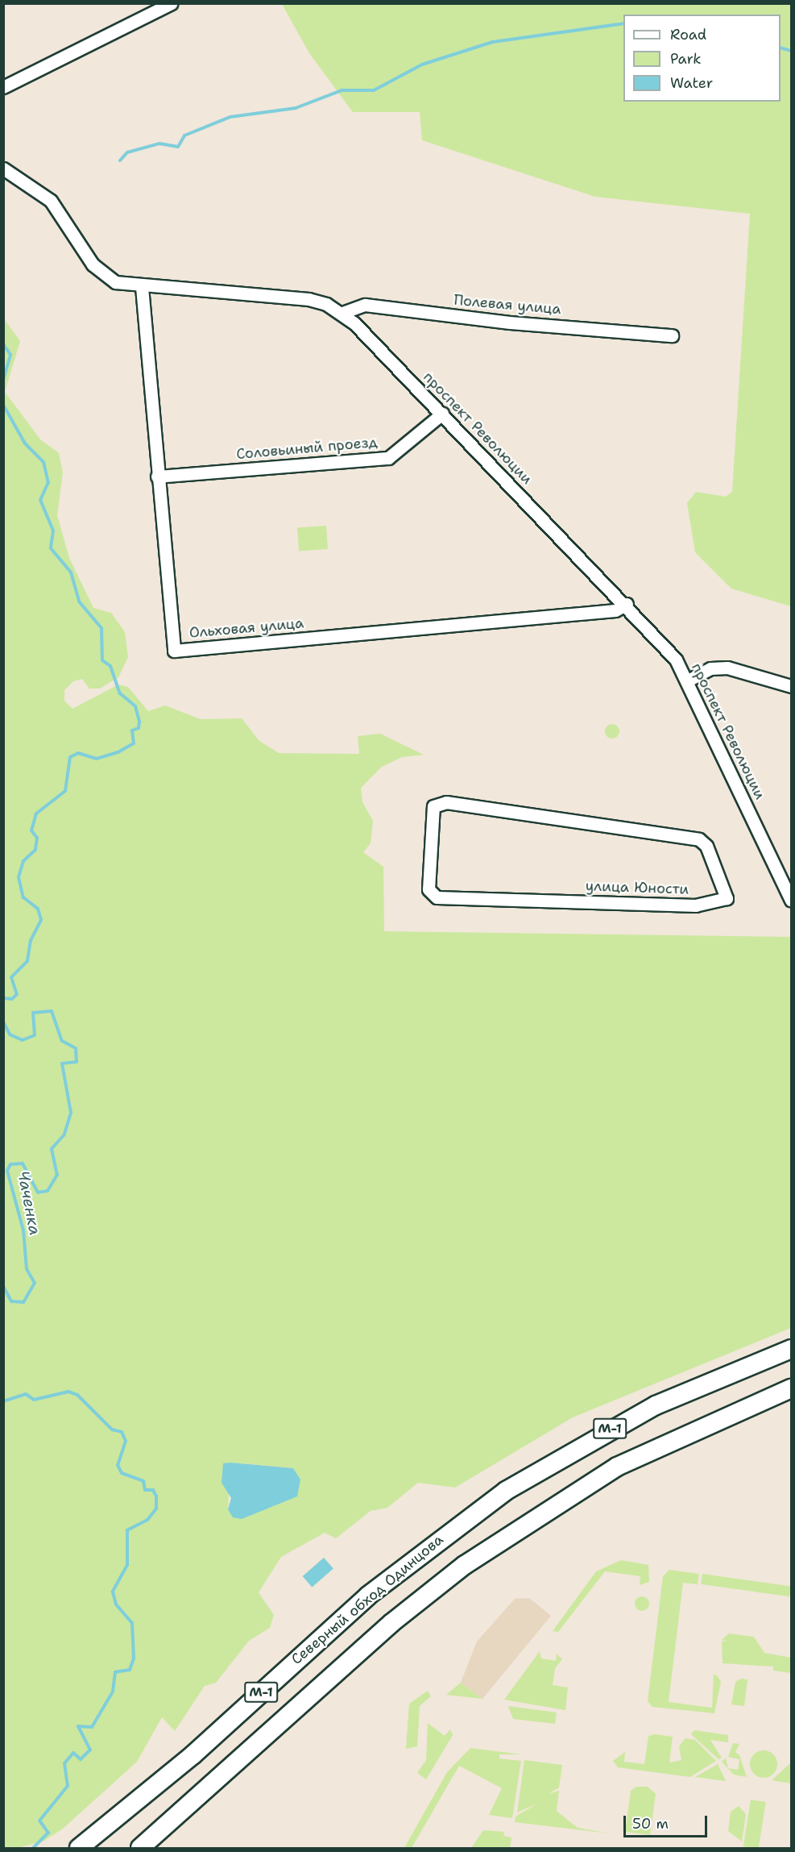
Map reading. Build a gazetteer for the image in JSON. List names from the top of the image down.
{
  "streets": {
    "highway": ["М-1", "Северный обход Одинцова"],
    "street": [
      "Полевая улица",
      "проспект Революции",
      "Соловьиный проезд",
      "Ольховая улица",
      "улица Юности"
    ]
  },
  "crossings": [
    ["Полевая улица", "проспект Революции"],
    ["проспект Революции", "Соловьиный проезд"],
    ["проспект Революции", "Ольховая улица"],
    ["Соловьиный проезд", "Ольховая улица"]
  ],
  "water": ["Чаченка"],
  "legend": ["Road", "Park", "Water"],
  "scale_bar": "50 m"
}
